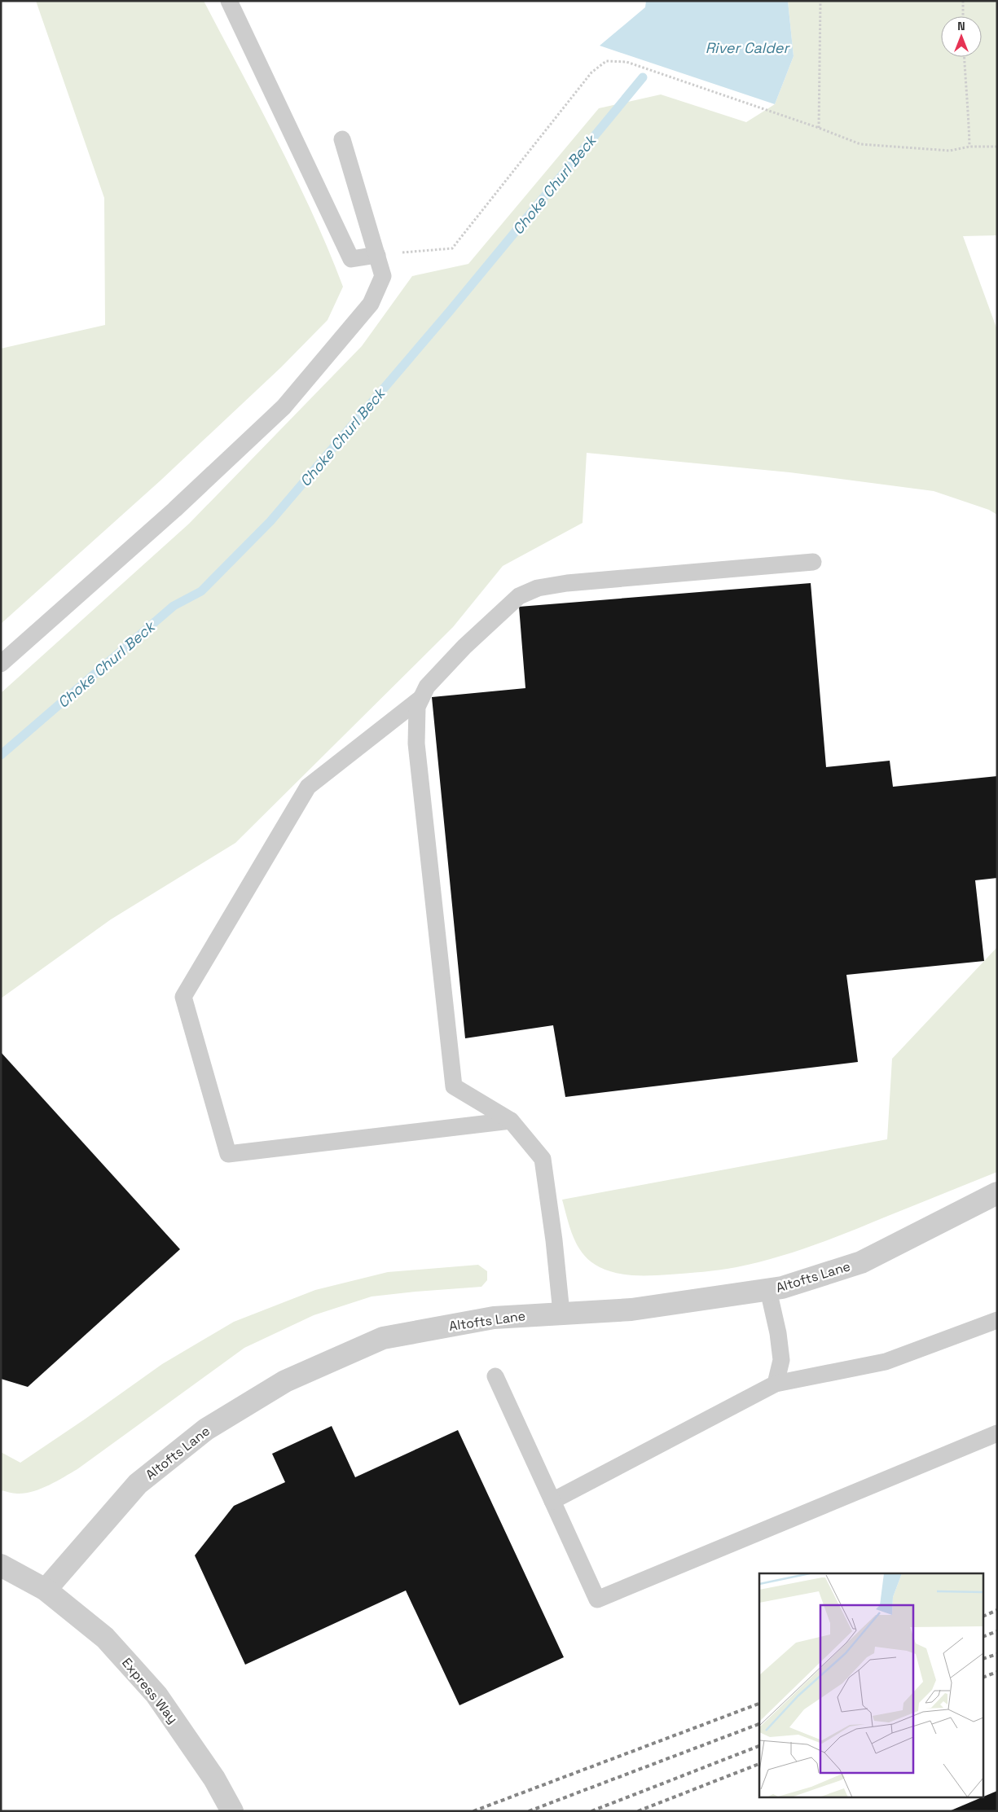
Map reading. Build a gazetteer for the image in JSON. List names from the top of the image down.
{
  "streets": {
    "street": ["Altofts Lane", "Express Way"]
  },
  "crossings": [
    ["Altofts Lane", "Express Way"]
  ],
  "water": ["River Calder", "Choke Churl Beck"],
  "north": "top"
}
